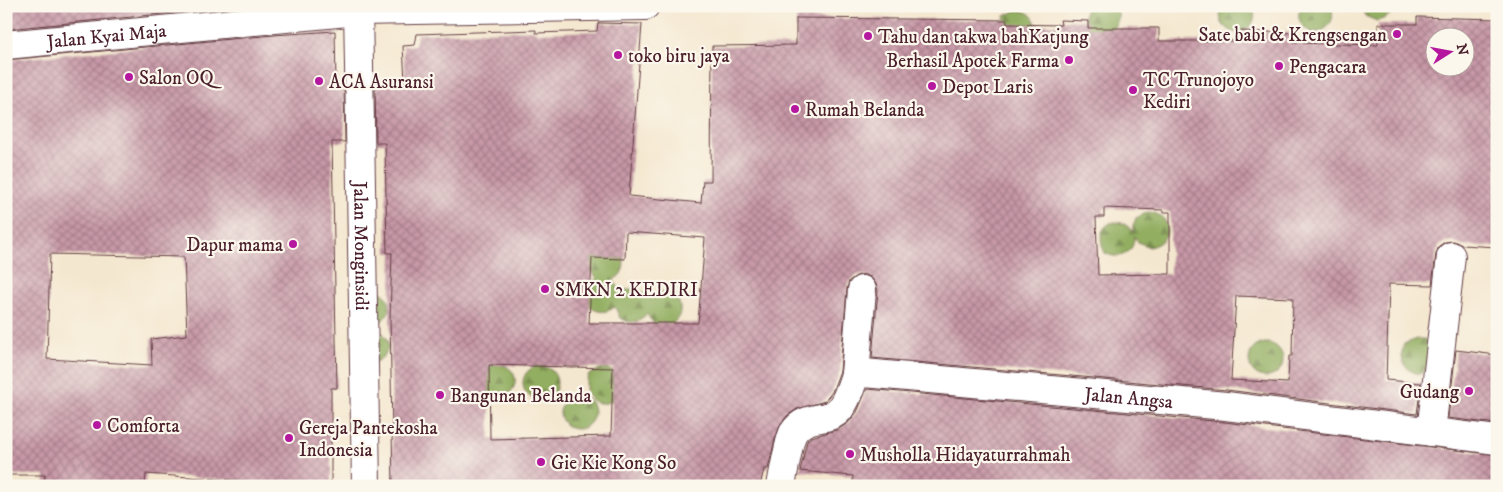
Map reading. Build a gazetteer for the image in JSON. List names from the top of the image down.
{
  "streets": {
    "street": ["Jalan Kyai Maja", "Jalan Monginsidi", "Jalan Angsa"]
  },
  "crossings": [
    ["Jalan Kyai Maja", "Jalan Monginsidi"]
  ],
  "places": [
    "Sate babi & Krengsengan",
    "Tahu dan takwa bahKatjung",
    "toko biru jaya",
    "Berhasil Apotek Farma",
    "Pengacara",
    "Salon OQ",
    "ACA Asuransi",
    "Depot Laris",
    "TC Trunojoyo Kediri",
    "Rumah Belanda",
    "Dapur mama",
    "SMKN 2 KEDIRI",
    "Gudang",
    "Bangunan Belanda",
    "Comforta",
    "Gereja Pantekosha Indonesia",
    "Musholla Hidayaturrahmah",
    "Gie Kie Kong So"
  ],
  "north": "right"
}
